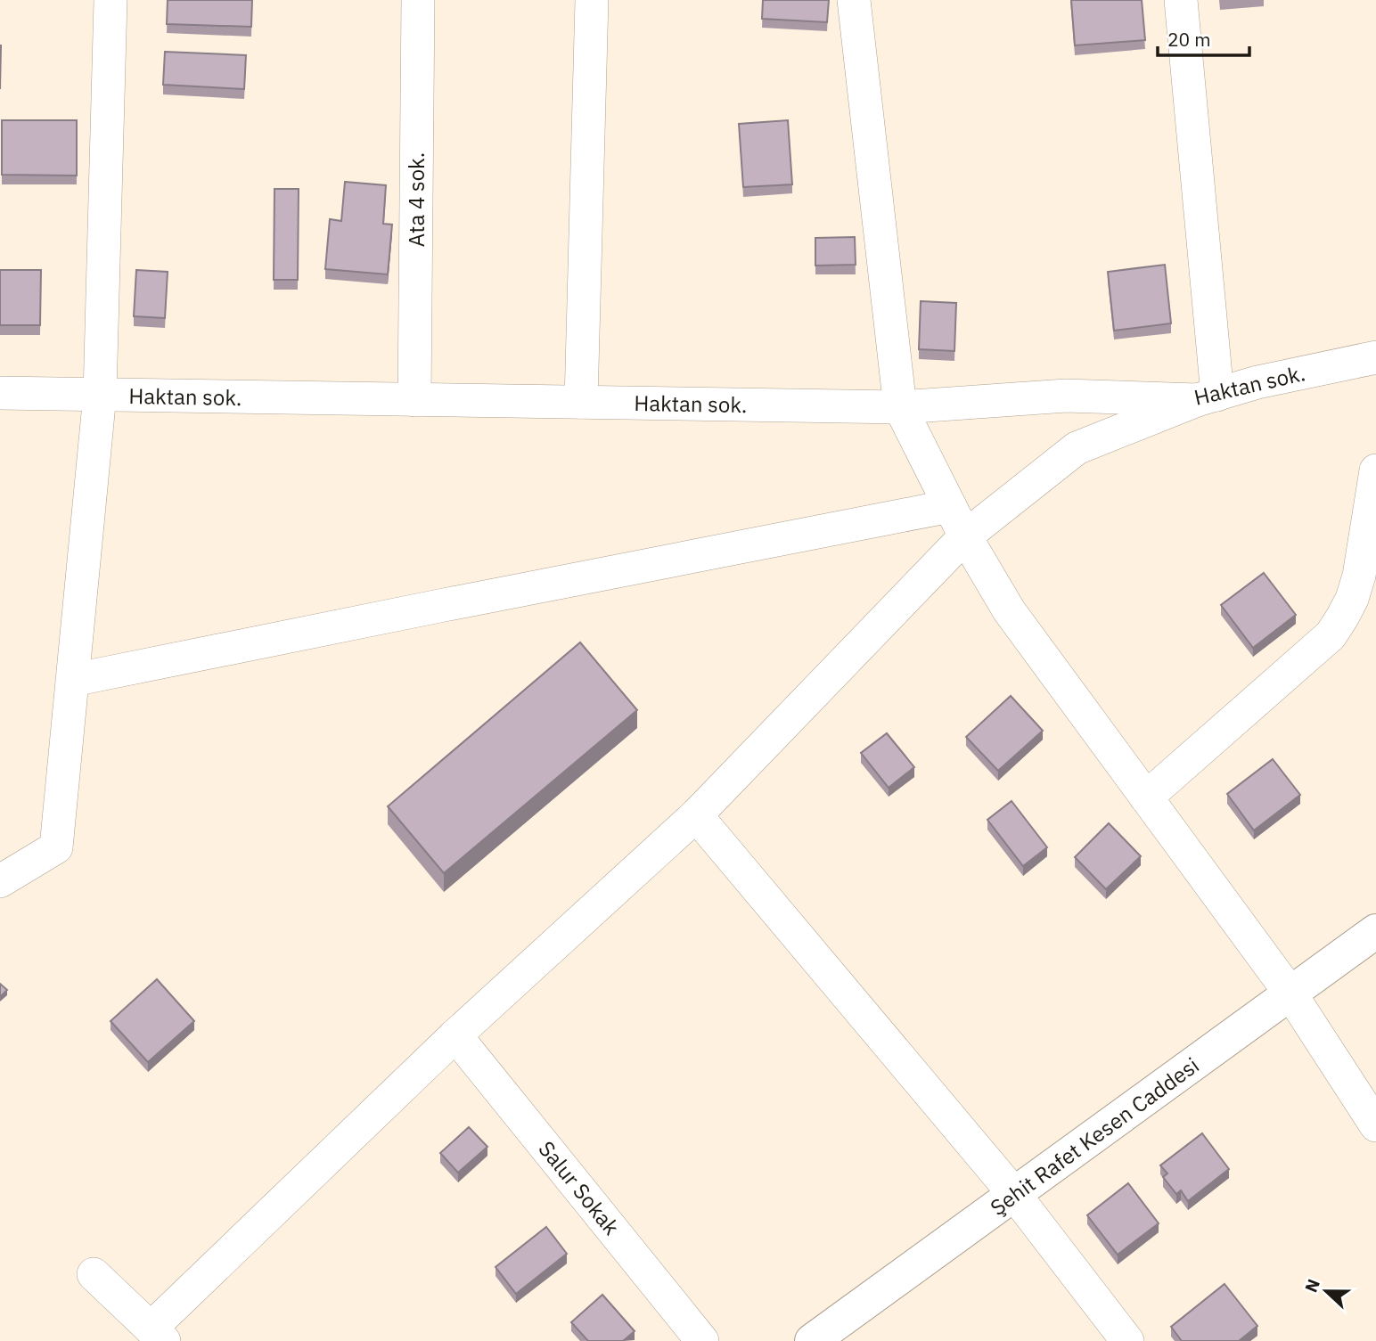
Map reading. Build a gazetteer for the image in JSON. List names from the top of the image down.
{
  "streets": {
    "street": [
      "Ata 4 sok.",
      "Haktan sok.",
      "Şehit Rafet Kesen Caddesi",
      "Salur Sokak"
    ]
  },
  "crossings": [
    ["Ata 4 sok.", "Haktan sok."]
  ],
  "scale_bar": "20 m",
  "north": "left"
}
